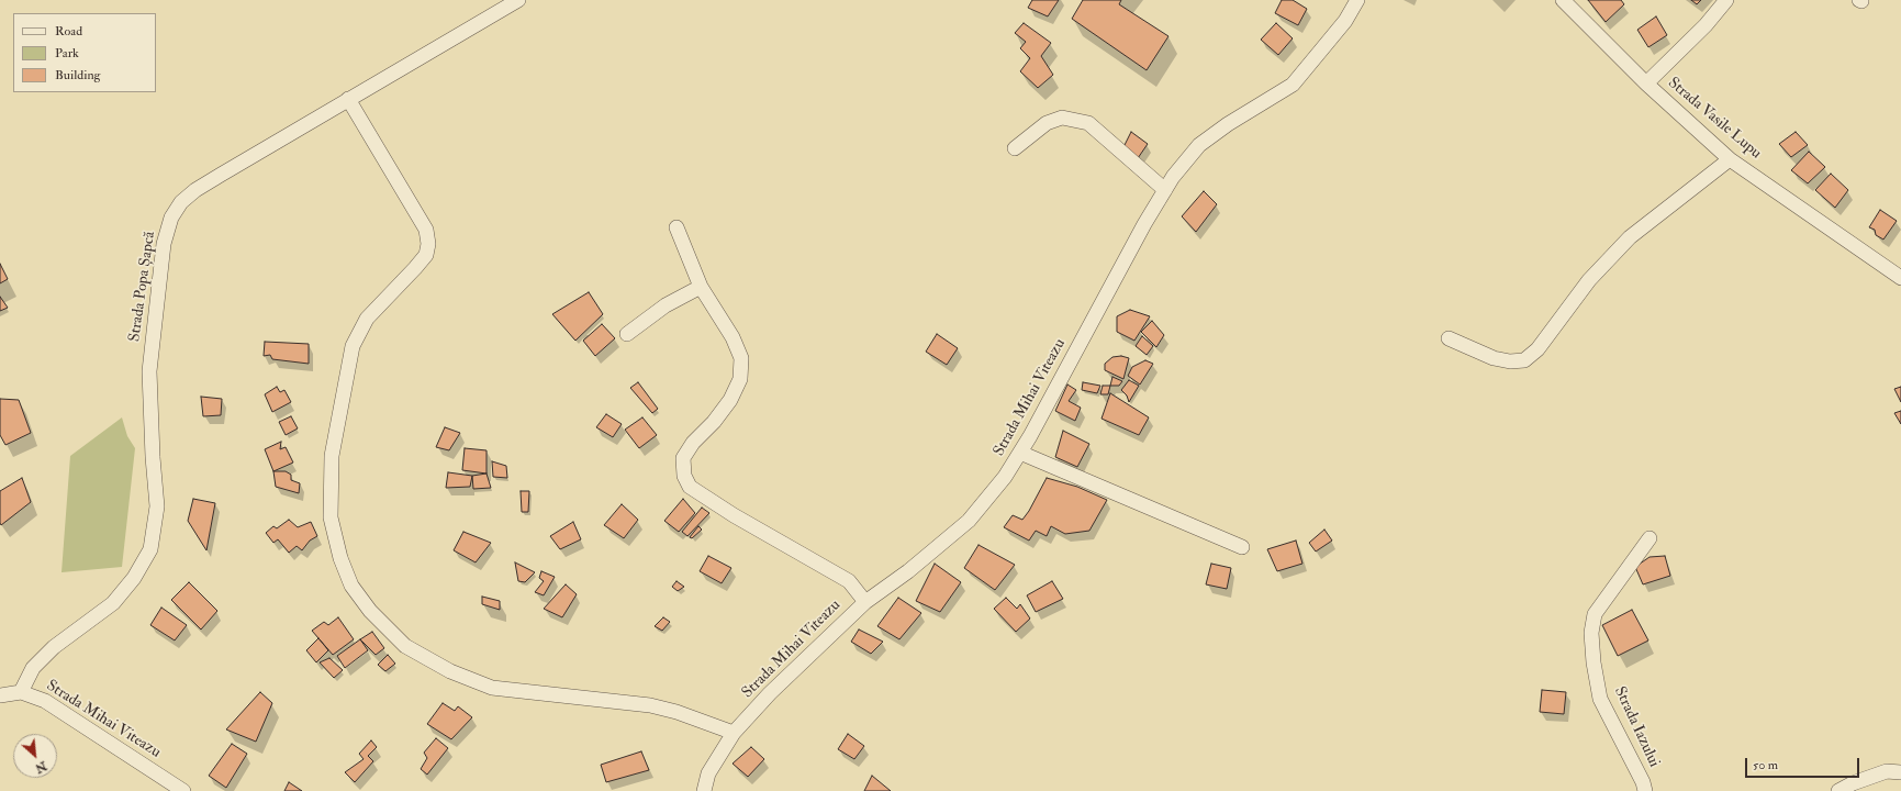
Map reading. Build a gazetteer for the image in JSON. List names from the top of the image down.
{
  "streets": {
    "street": [
      "Strada Vasile Lupu",
      "Strada Popa Șapcă",
      "Strada Mihai Viteazu",
      "Strada Iazului"
    ]
  },
  "crossings": [
    ["Strada Popa Șapcă", "Strada Mihai Viteazu"]
  ],
  "legend": ["Road", "Park", "Building"],
  "scale_bar": "50 m",
  "north": "bottom right"
}
